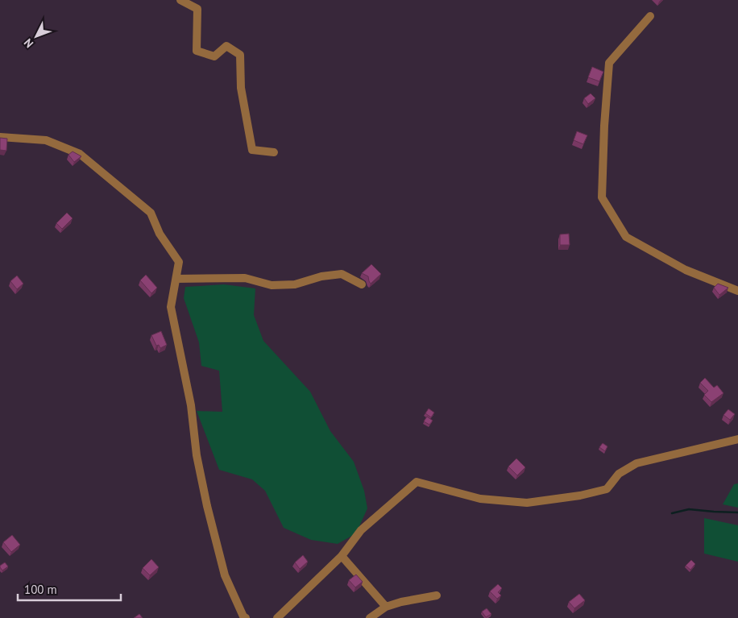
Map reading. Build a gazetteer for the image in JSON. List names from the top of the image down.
{
  "scale_bar": "100 m",
  "north": "bottom left"
}
